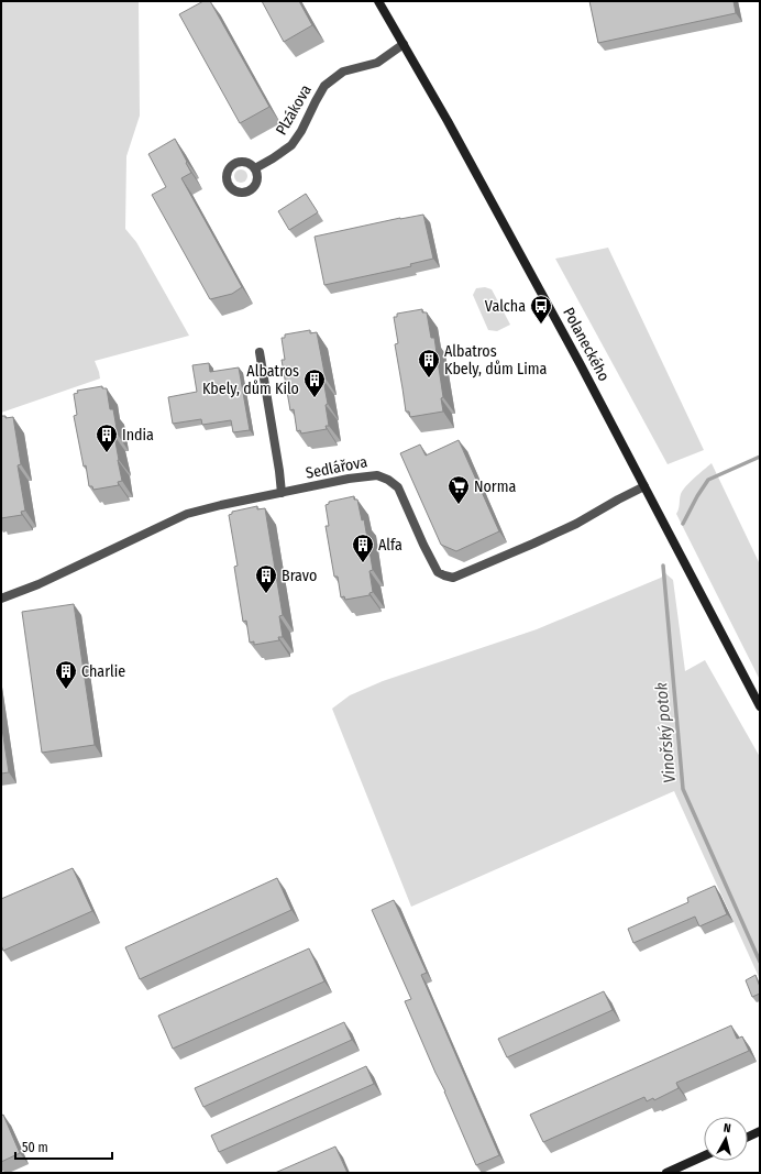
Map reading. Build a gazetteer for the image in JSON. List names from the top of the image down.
{
  "streets": {
    "street": ["Plzákova", "Polaneckého", "Sedlářova"]
  },
  "crossings": [
    ["Plzákova", "Polaneckého"],
    ["Polaneckého", "Sedlářova"]
  ],
  "water": ["Vinořský potok"],
  "places": {
    "bus stop": ["Valcha"],
    "building": [
      "Albatros Kbely, dům Lima",
      "Albatros Kbely, dům Kilo",
      "India",
      "Alfa",
      "Bravo",
      "Charlie"
    ],
    "supermarket": ["Norma"]
  },
  "scale_bar": "50 m",
  "north": "top"
}
